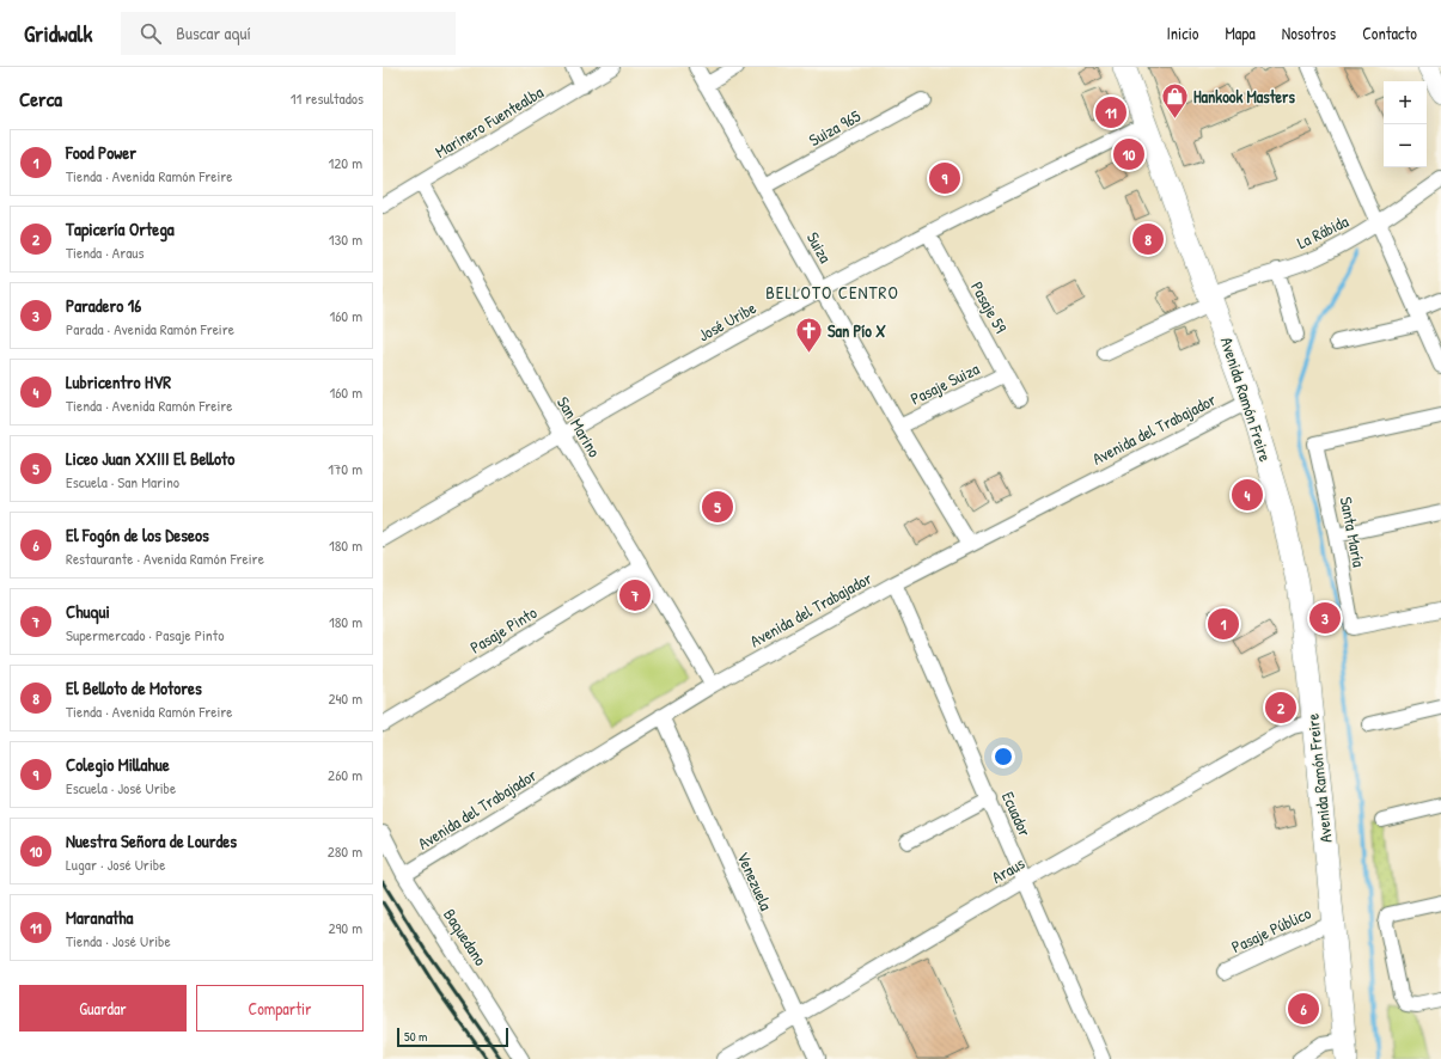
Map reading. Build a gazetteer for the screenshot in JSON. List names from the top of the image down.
{
  "streets": {
    "main road": ["Avenida Ramón Freire"],
    "street": [
      "Marinero Fuentealba",
      "Suiza 965",
      "La Rábida",
      "Suiza",
      "Pasaje 59",
      "José Uribe",
      "Pasaje Suiza",
      "San Marino",
      "Avenida del Trabajador",
      "Santa María",
      "Pasaje Pinto",
      "Ecuador",
      "Araus",
      "Venezuela",
      "Pasaje Público",
      "Baquedano"
    ]
  },
  "crossings": [
    ["Marinero Fuentealba", "San Marino"],
    ["Suiza 965", "Suiza"],
    ["La Rábida", "Avenida Ramón Freire"],
    ["Suiza", "José Uribe"],
    ["Suiza", "Pasaje Suiza"],
    ["Suiza", "Avenida del Trabajador"],
    ["Pasaje 59", "José Uribe"],
    ["Pasaje 59", "Pasaje Suiza"],
    ["José Uribe", "Avenida Ramón Freire"],
    ["José Uribe", "San Marino"],
    ["Avenida Ramón Freire", "Avenida del Trabajador"],
    ["Avenida Ramón Freire", "Araus"],
    ["Avenida Ramón Freire", "Pasaje Público"],
    ["San Marino", "Avenida del Trabajador"],
    ["San Marino", "Pasaje Pinto"],
    ["Avenida del Trabajador", "Ecuador"],
    ["Avenida del Trabajador", "Venezuela"],
    ["Avenida del Trabajador", "Baquedano"],
    ["Ecuador", "Araus"],
    ["Araus", "Venezuela"]
  ],
  "districts": ["BELLOTO CENTRO"],
  "places": {
    "shop": ["Hankook Masters"],
    "church": ["San Pío X"]
  },
  "scale_bar": "50 m",
  "page": {
    "header": "Gridwalk",
    "search": "Buscar aquí",
    "nav": [
      "Inicio",
      "Mapa",
      "Nosotros",
      "Contacto"
    ],
    "heading": ["Cerca", "11 resultados"],
    "map_buttons": ["+", "−"],
    "pins": [
      "11",
      "10",
      "9",
      "8",
      "4",
      "5",
      "7",
      "3",
      "1",
      "2",
      "6"
    ],
    "list": [
      {
        "mark": "1",
        "name": "Food Power",
        "note": "Tienda · Avenida Ramón Freire",
        "value": "120 m"
      },
      {
        "mark": "2",
        "name": "Tapicería Ortega",
        "note": "Tienda · Araus",
        "value": "130 m"
      },
      {
        "mark": "3",
        "name": "Paradero 16",
        "note": "Parada · Avenida Ramón Freire",
        "value": "160 m"
      },
      {
        "mark": "4",
        "name": "Lubricentro HVR",
        "note": "Tienda · Avenida Ramón Freire",
        "value": "160 m"
      },
      {
        "mark": "5",
        "name": "Liceo Juan XXIII El Belloto",
        "note": "Escuela · San Marino",
        "value": "170 m"
      },
      {
        "mark": "6",
        "name": "El Fogón de los Deseos",
        "note": "Restaurante · Avenida Ramón Freire",
        "value": "180 m"
      },
      {
        "mark": "7",
        "name": "Chuqui",
        "note": "Supermercado · Pasaje Pinto",
        "value": "180 m"
      },
      {
        "mark": "8",
        "name": "El Belloto de Motores",
        "note": "Tienda · Avenida Ramón Freire",
        "value": "240 m"
      },
      {
        "mark": "9",
        "name": "Colegio Millahue",
        "note": "Escuela · José Uribe",
        "value": "260 m"
      },
      {
        "mark": "10",
        "name": "Nuestra Señora de Lourdes",
        "note": "Lugar · José Uribe",
        "value": "280 m"
      },
      {
        "mark": "11",
        "name": "Maranatha",
        "note": "Tienda · José Uribe",
        "value": "290 m"
      }
    ],
    "buttons": ["Guardar", "Compartir"],
    "scale": "50 m"
  }
}
